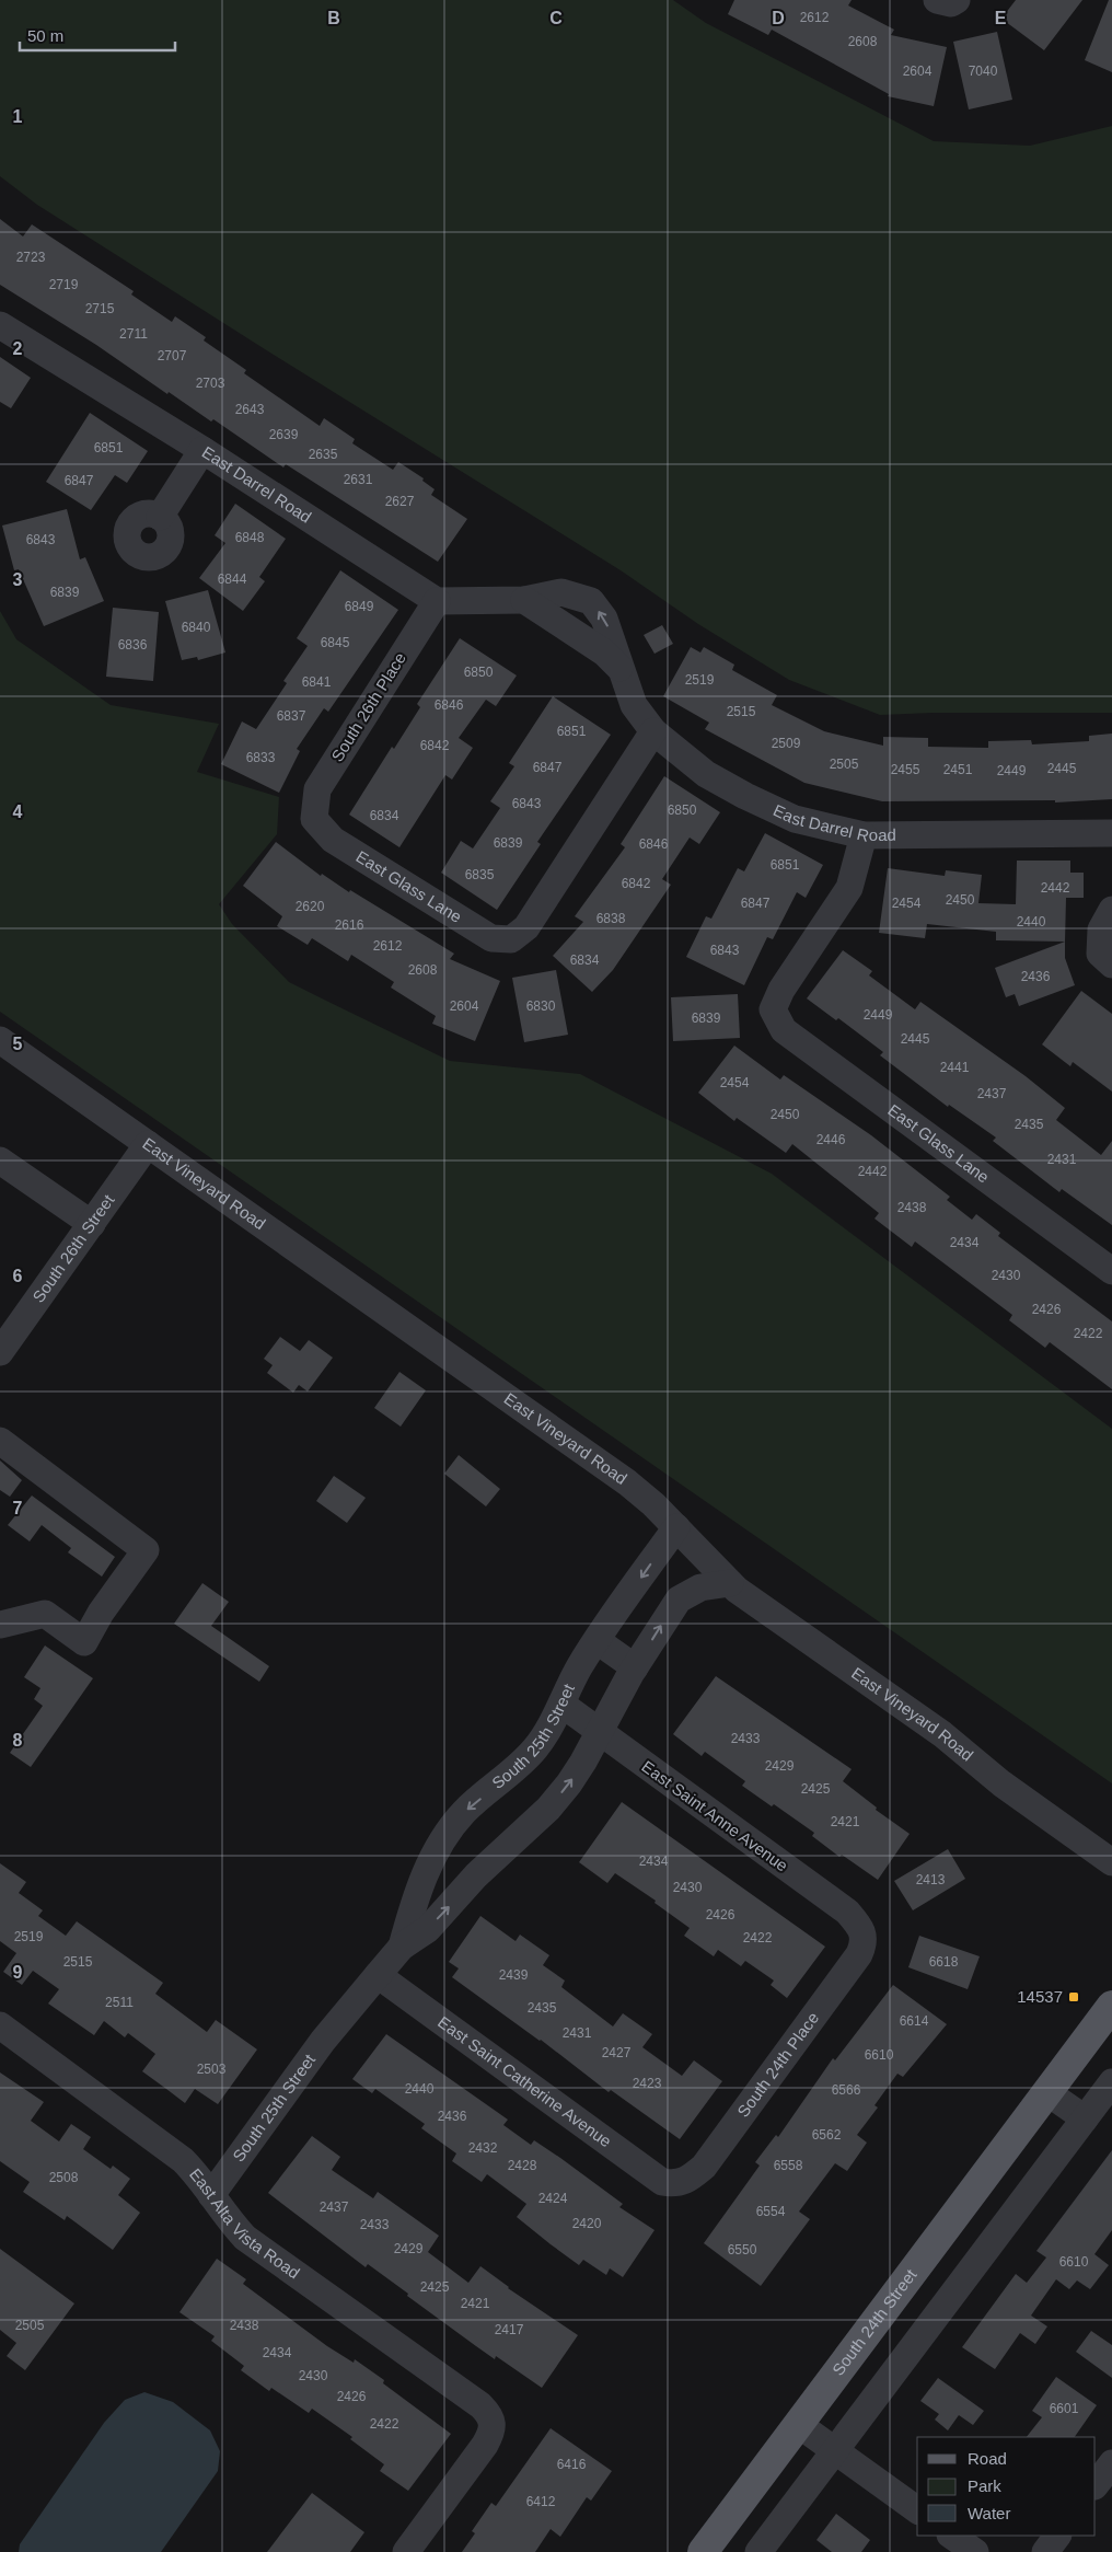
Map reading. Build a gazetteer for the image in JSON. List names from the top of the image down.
{
  "streets": {
    "main road": ["South 24th Street"],
    "street": [
      "East Darrel Road",
      "South 26th Place",
      "East Glass Lane",
      "East Vineyard Road",
      "South 26th Street",
      "South 25th Street",
      "East Saint Anne Avenue",
      "South 24th Place",
      "East Saint Catherine Avenue",
      "East Alta Vista Road"
    ]
  },
  "crossings": [
    ["East Darrel Road", "South 26th Place"],
    ["East Darrel Road", "East Glass Lane"],
    ["South 26th Place", "East Glass Lane"],
    ["East Vineyard Road", "South 26th Street"],
    ["East Vineyard Road", "South 25th Street"],
    ["South 25th Street", "East Saint Anne Avenue"],
    ["South 25th Street", "East Saint Catherine Avenue"],
    ["South 25th Street", "East Alta Vista Road"],
    ["East Saint Anne Avenue", "South 24th Place"],
    ["South 24th Place", "East Saint Catherine Avenue"]
  ],
  "places": {
    "transit": ["14537"]
  },
  "house_numbers": [
    "2612",
    "2608",
    "2604",
    "7040",
    "2723",
    "2719",
    "2715",
    "2711",
    "2707",
    "2703",
    "2643",
    "2639",
    "6851",
    "2635",
    "2631",
    "6847",
    "2627",
    "6848",
    "6843",
    "6844",
    "6839",
    "6849",
    "6840",
    "6845",
    "6836",
    "6850",
    "2519",
    "6841",
    "6846",
    "2515",
    "6837",
    "6851",
    "2509",
    "6842",
    "6833",
    "2505",
    "6847",
    "2445",
    "2455",
    "2451",
    "2449",
    "6843",
    "6850",
    "6834",
    "6839",
    "6846",
    "6851",
    "6835",
    "6842",
    "2442",
    "2450",
    "6847",
    "2454",
    "2620",
    "6838",
    "2440",
    "2616",
    "2612",
    "6843",
    "6834",
    "2608",
    "2436",
    "2604",
    "6830",
    "2449",
    "6839",
    "2445",
    "2441",
    "2454",
    "2437",
    "2450",
    "2435",
    "2446",
    "2431",
    "2442",
    "2438",
    "2434",
    "2430",
    "2426",
    "2422",
    "2433",
    "2429",
    "2425",
    "2421",
    "2434",
    "2413",
    "2430",
    "2426",
    "2519",
    "2422",
    "2515",
    "6618",
    "2439",
    "2511",
    "2435",
    "6614",
    "2431",
    "2427",
    "6610",
    "2503",
    "2423",
    "2440",
    "6566",
    "2436",
    "6562",
    "2432",
    "2428",
    "6558",
    "2508",
    "2424",
    "2437",
    "6554",
    "2420",
    "2433",
    "2429",
    "6550",
    "6610",
    "2425",
    "2421",
    "2505",
    "2438",
    "2417",
    "2434",
    "2430",
    "2426",
    "6601",
    "2422",
    "6416",
    "6412"
  ],
  "legend": ["Road", "Park", "Water"],
  "scale_bar": "50 m",
  "grid": {
    "columns": [
      "B",
      "C",
      "D",
      "E"
    ],
    "rows": [
      "1",
      "2",
      "3",
      "4",
      "5",
      "6",
      "7",
      "8",
      "9"
    ]
  }
}
